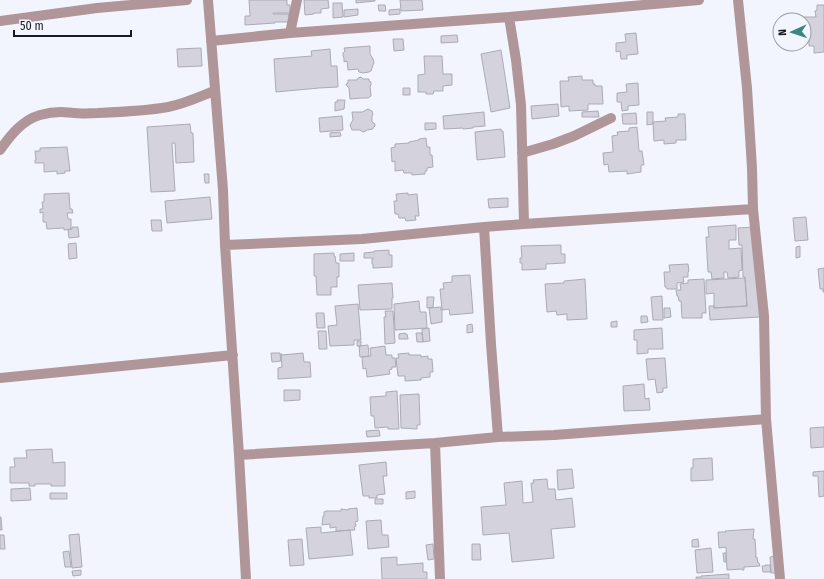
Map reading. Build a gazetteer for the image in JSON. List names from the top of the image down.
{
  "scale_bar": "50 m",
  "north": "left"
}
